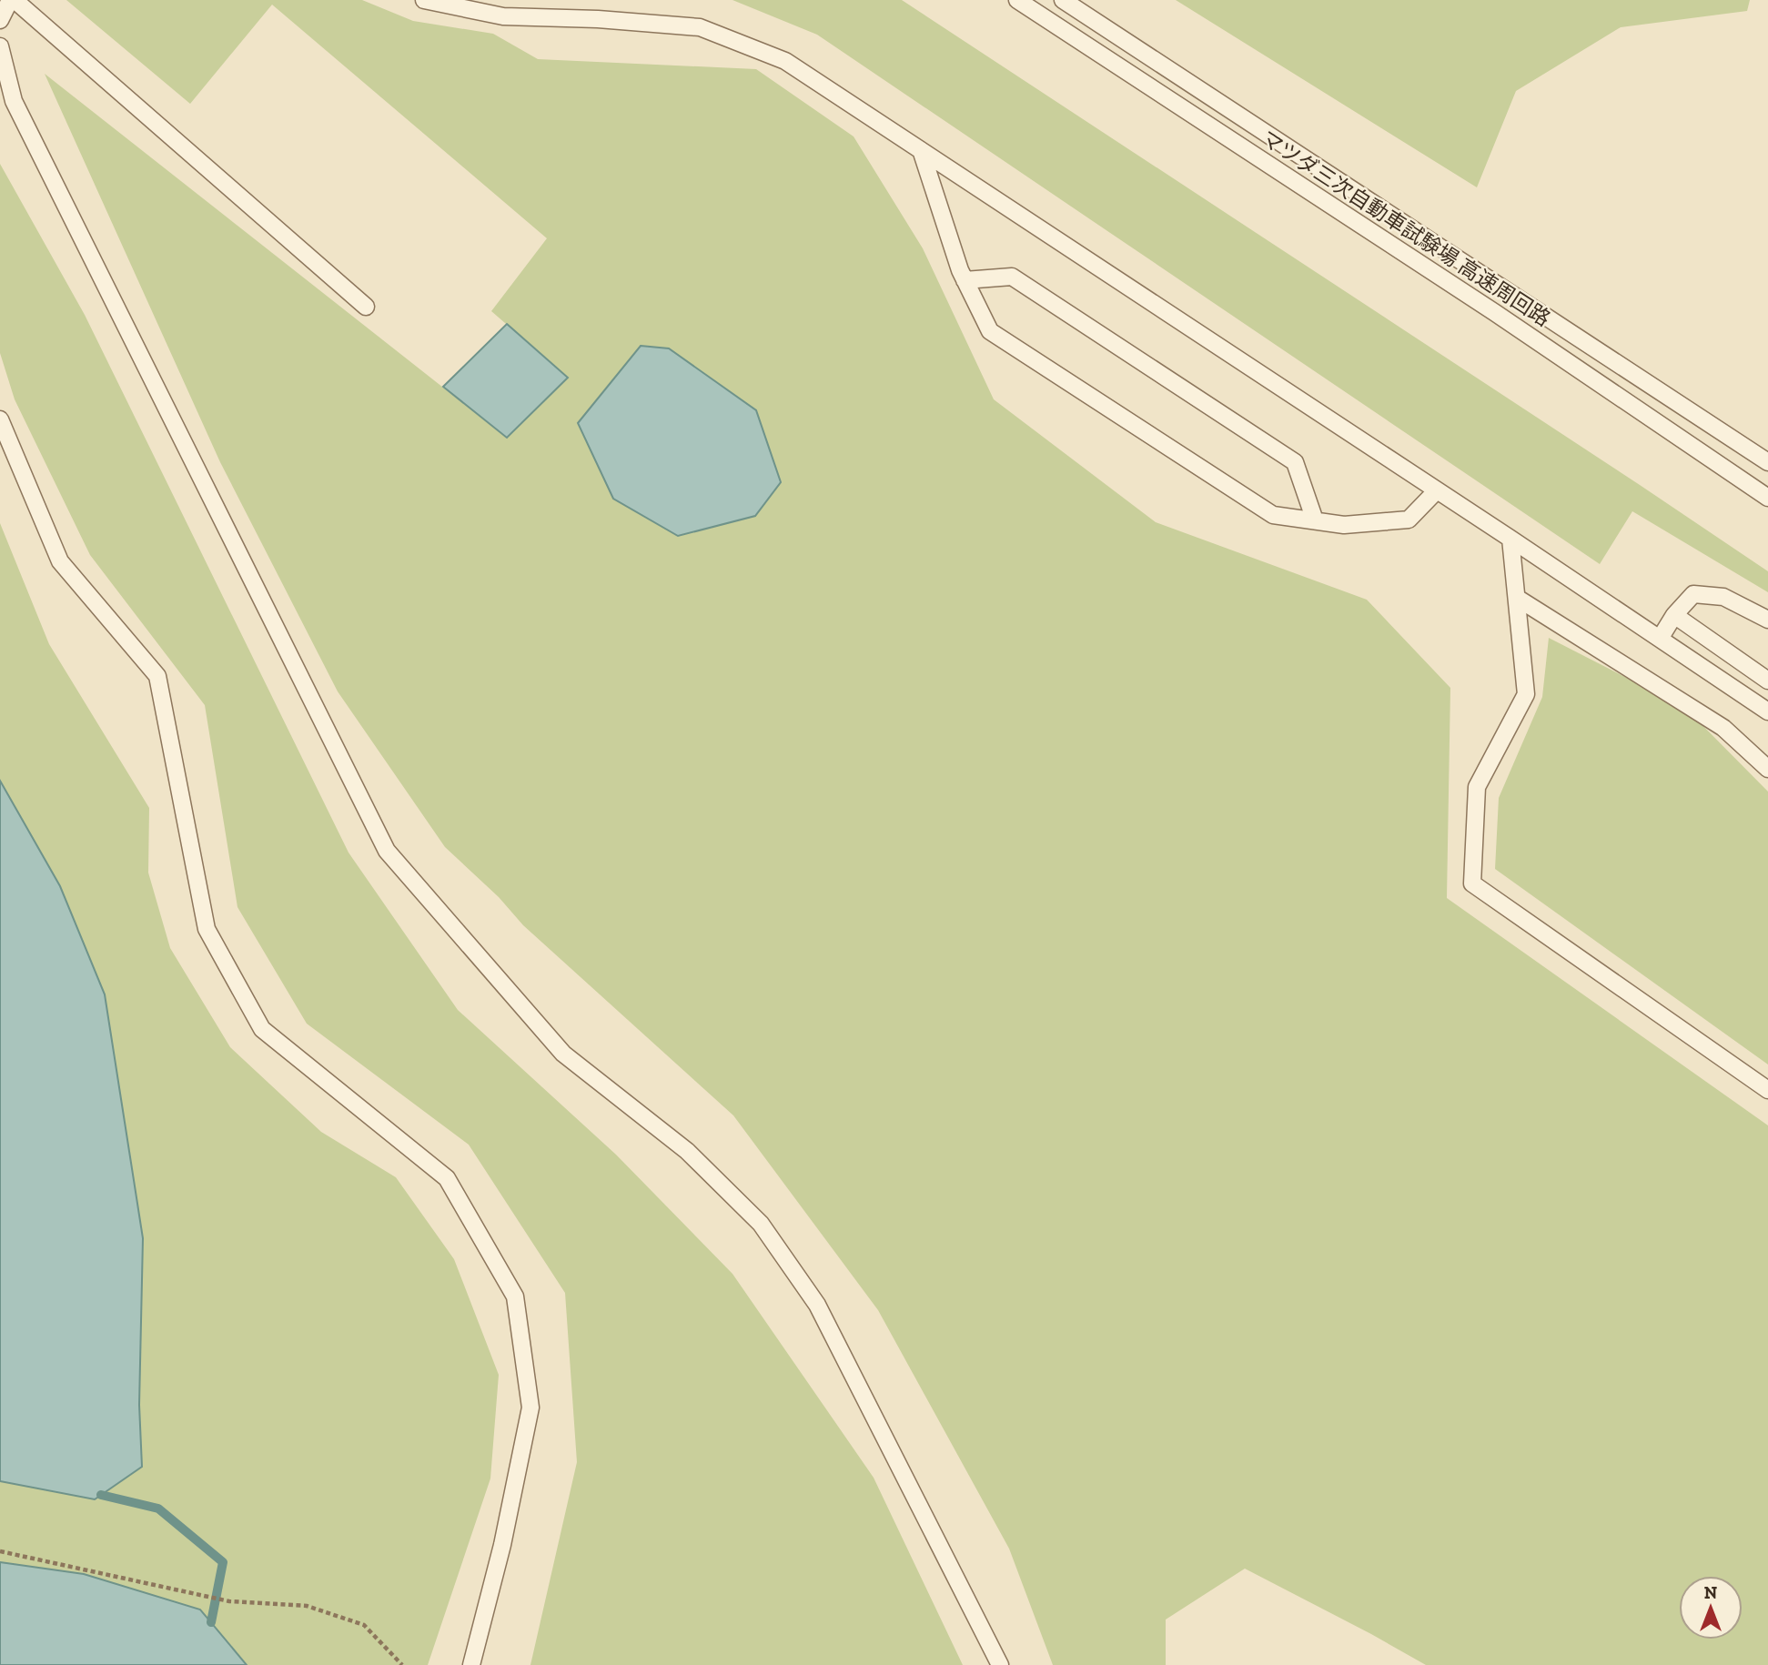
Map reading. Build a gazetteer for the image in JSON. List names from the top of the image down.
{
  "streets": {
    "lane": ["マツダ三次自動車試験場 高速周回路"]
  },
  "north": "top"
}
